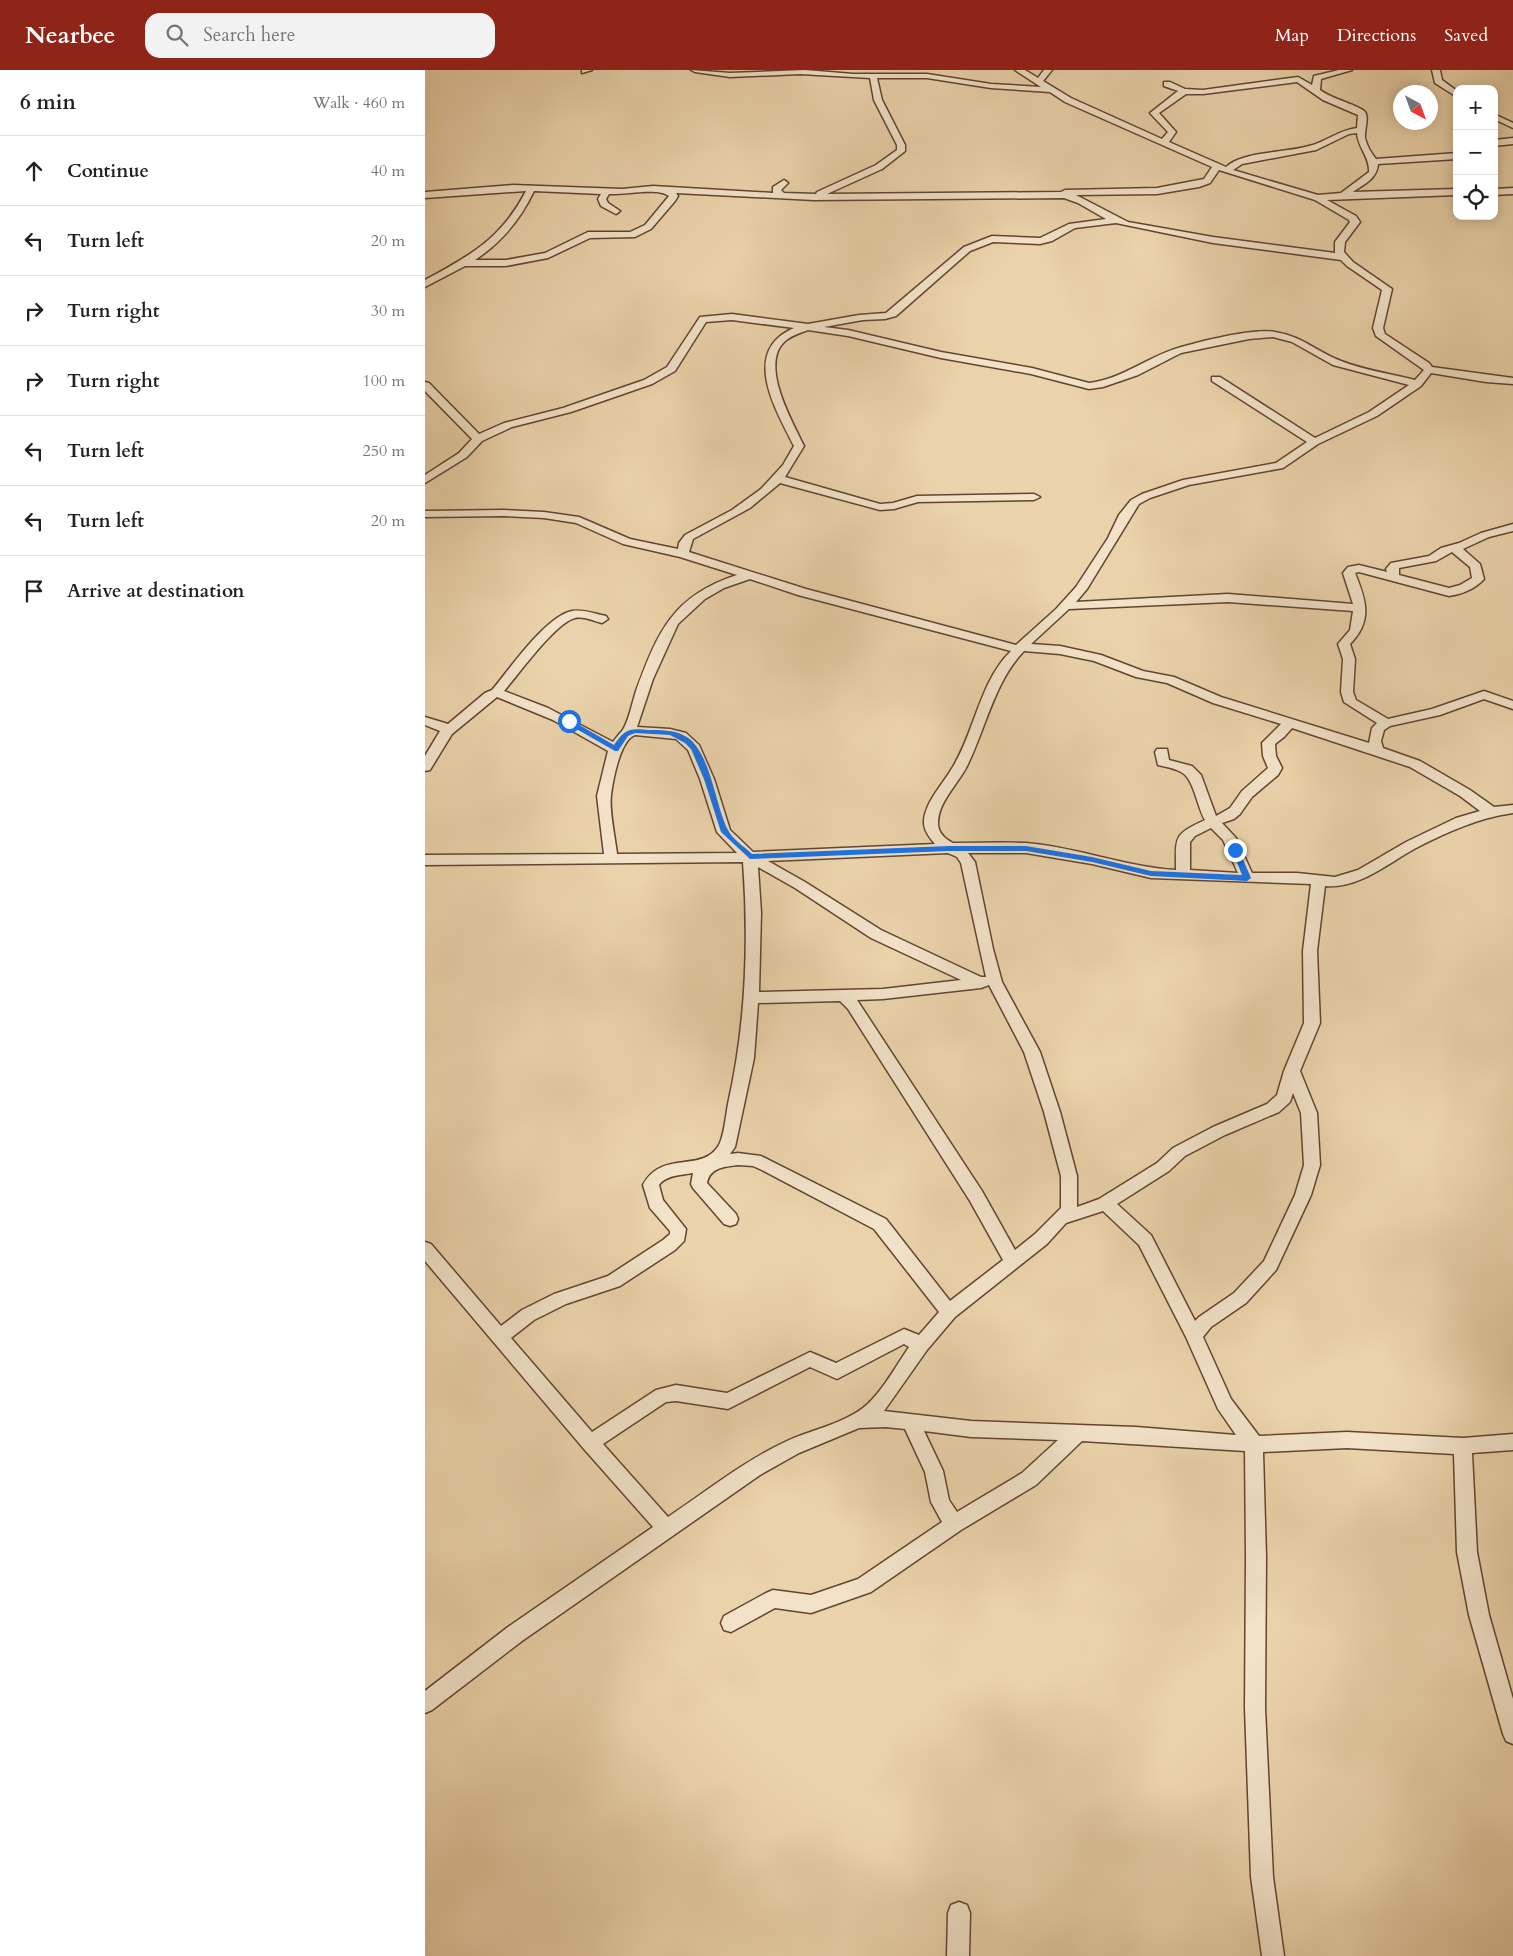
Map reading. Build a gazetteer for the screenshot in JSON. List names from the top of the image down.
{
  "north": "bottom right",
  "page": {
    "header": "Nearbee",
    "search": "Search here",
    "nav": ["Map", "Directions", "Saved"],
    "heading": ["6 min", "Walk · 460 m"],
    "map_buttons": ["+", "−"],
    "list": [
      ["Continue", "40 m"],
      ["Turn left", "20 m"],
      ["Turn right", "30 m"],
      ["Turn right", "100 m"],
      ["Turn left", "250 m"],
      ["Turn left", "20 m"],
      "Arrive at destination"
    ]
  }
}
